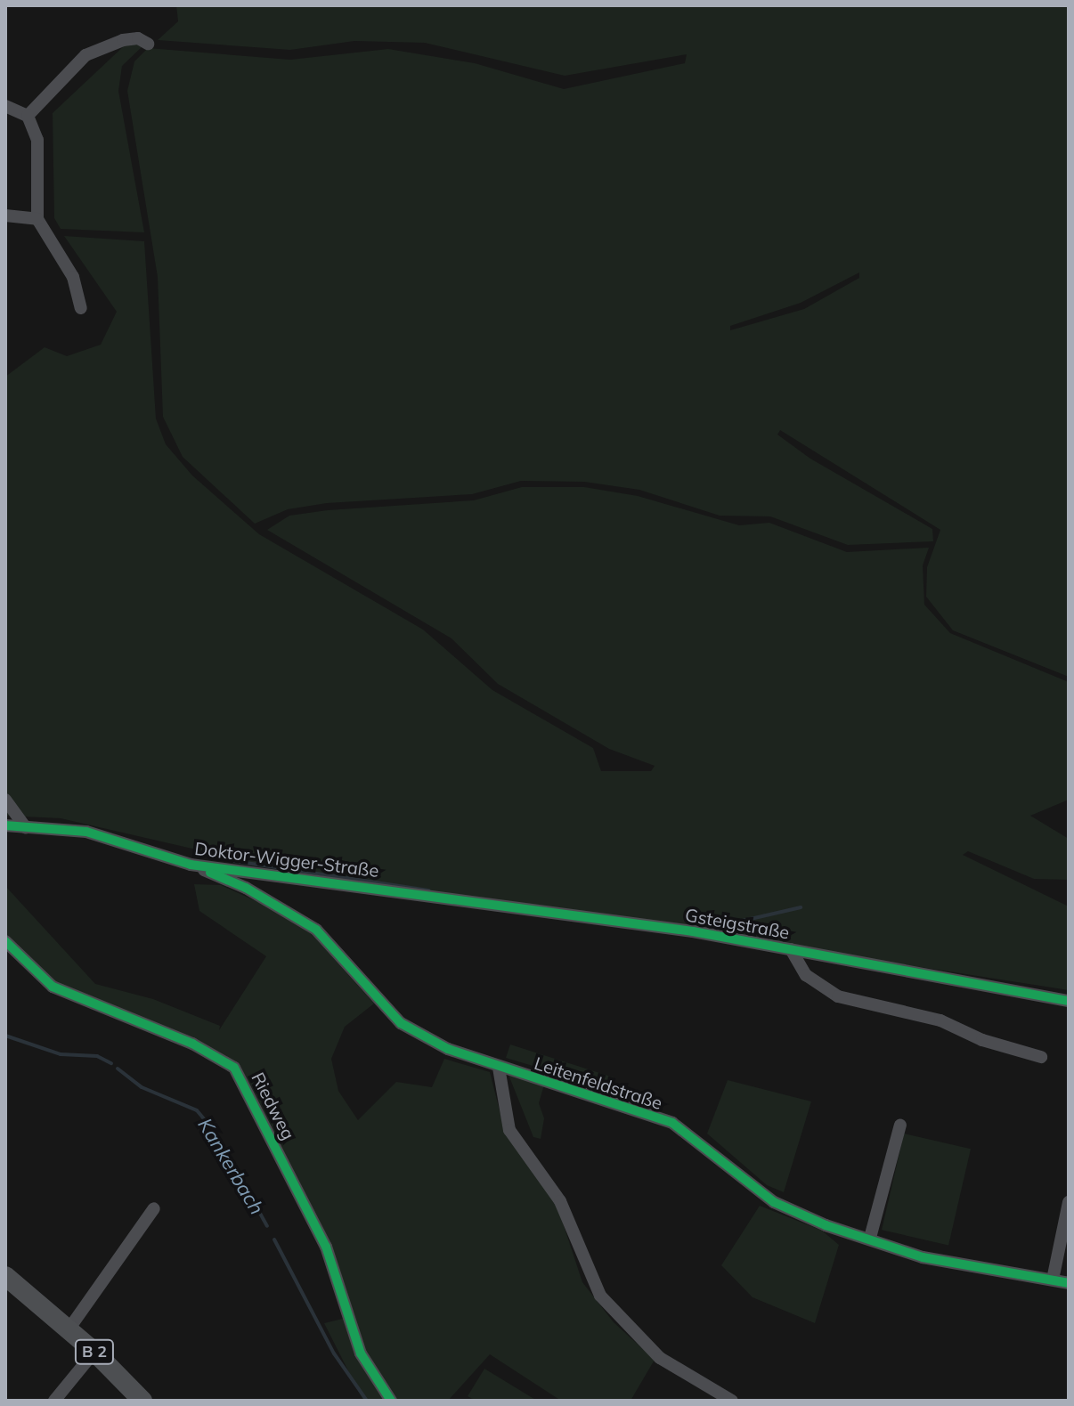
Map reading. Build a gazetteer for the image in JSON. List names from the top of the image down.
{
  "streets": {
    "main road": ["B 2"],
    "street": [
      "Doktor-Wigger-Straße",
      "Gsteigstraße",
      "Leitenfeldstraße",
      "Riedweg"
    ]
  },
  "crossings": [
    ["Doktor-Wigger-Straße", "Gsteigstraße"],
    ["Doktor-Wigger-Straße", "Leitenfeldstraße"]
  ],
  "water": ["Kankerbach"]
}
